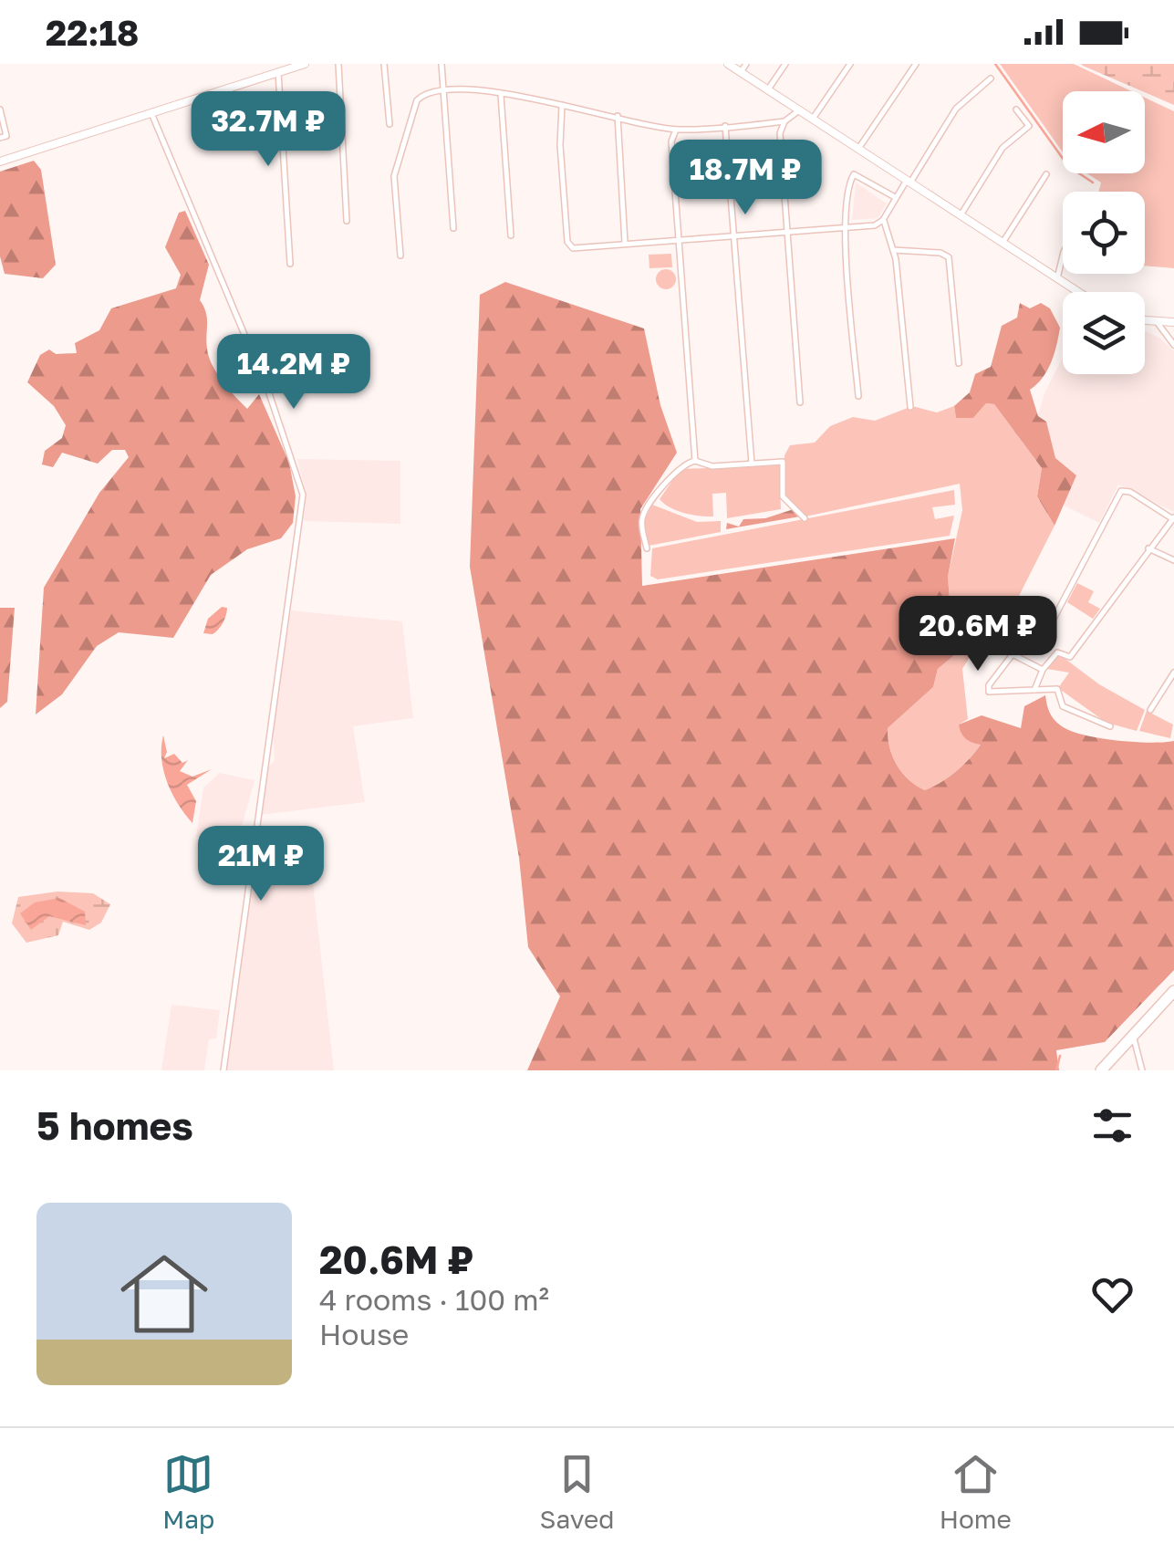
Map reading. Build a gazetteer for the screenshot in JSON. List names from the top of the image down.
{
  "north": "left",
  "page": {
    "status": "22:18",
    "price": [
      "32.7M ₽",
      "18.7M ₽",
      "14.2M ₽",
      "20.6M ₽",
      "21M ₽"
    ],
    "heading": "5 homes",
    "list": [
      {
        "name": "20.6M ₽",
        "note": "4 rooms · 100 m² · House"
      }
    ],
    "tabs": ["Map", "Saved", "Home"]
  }
}
